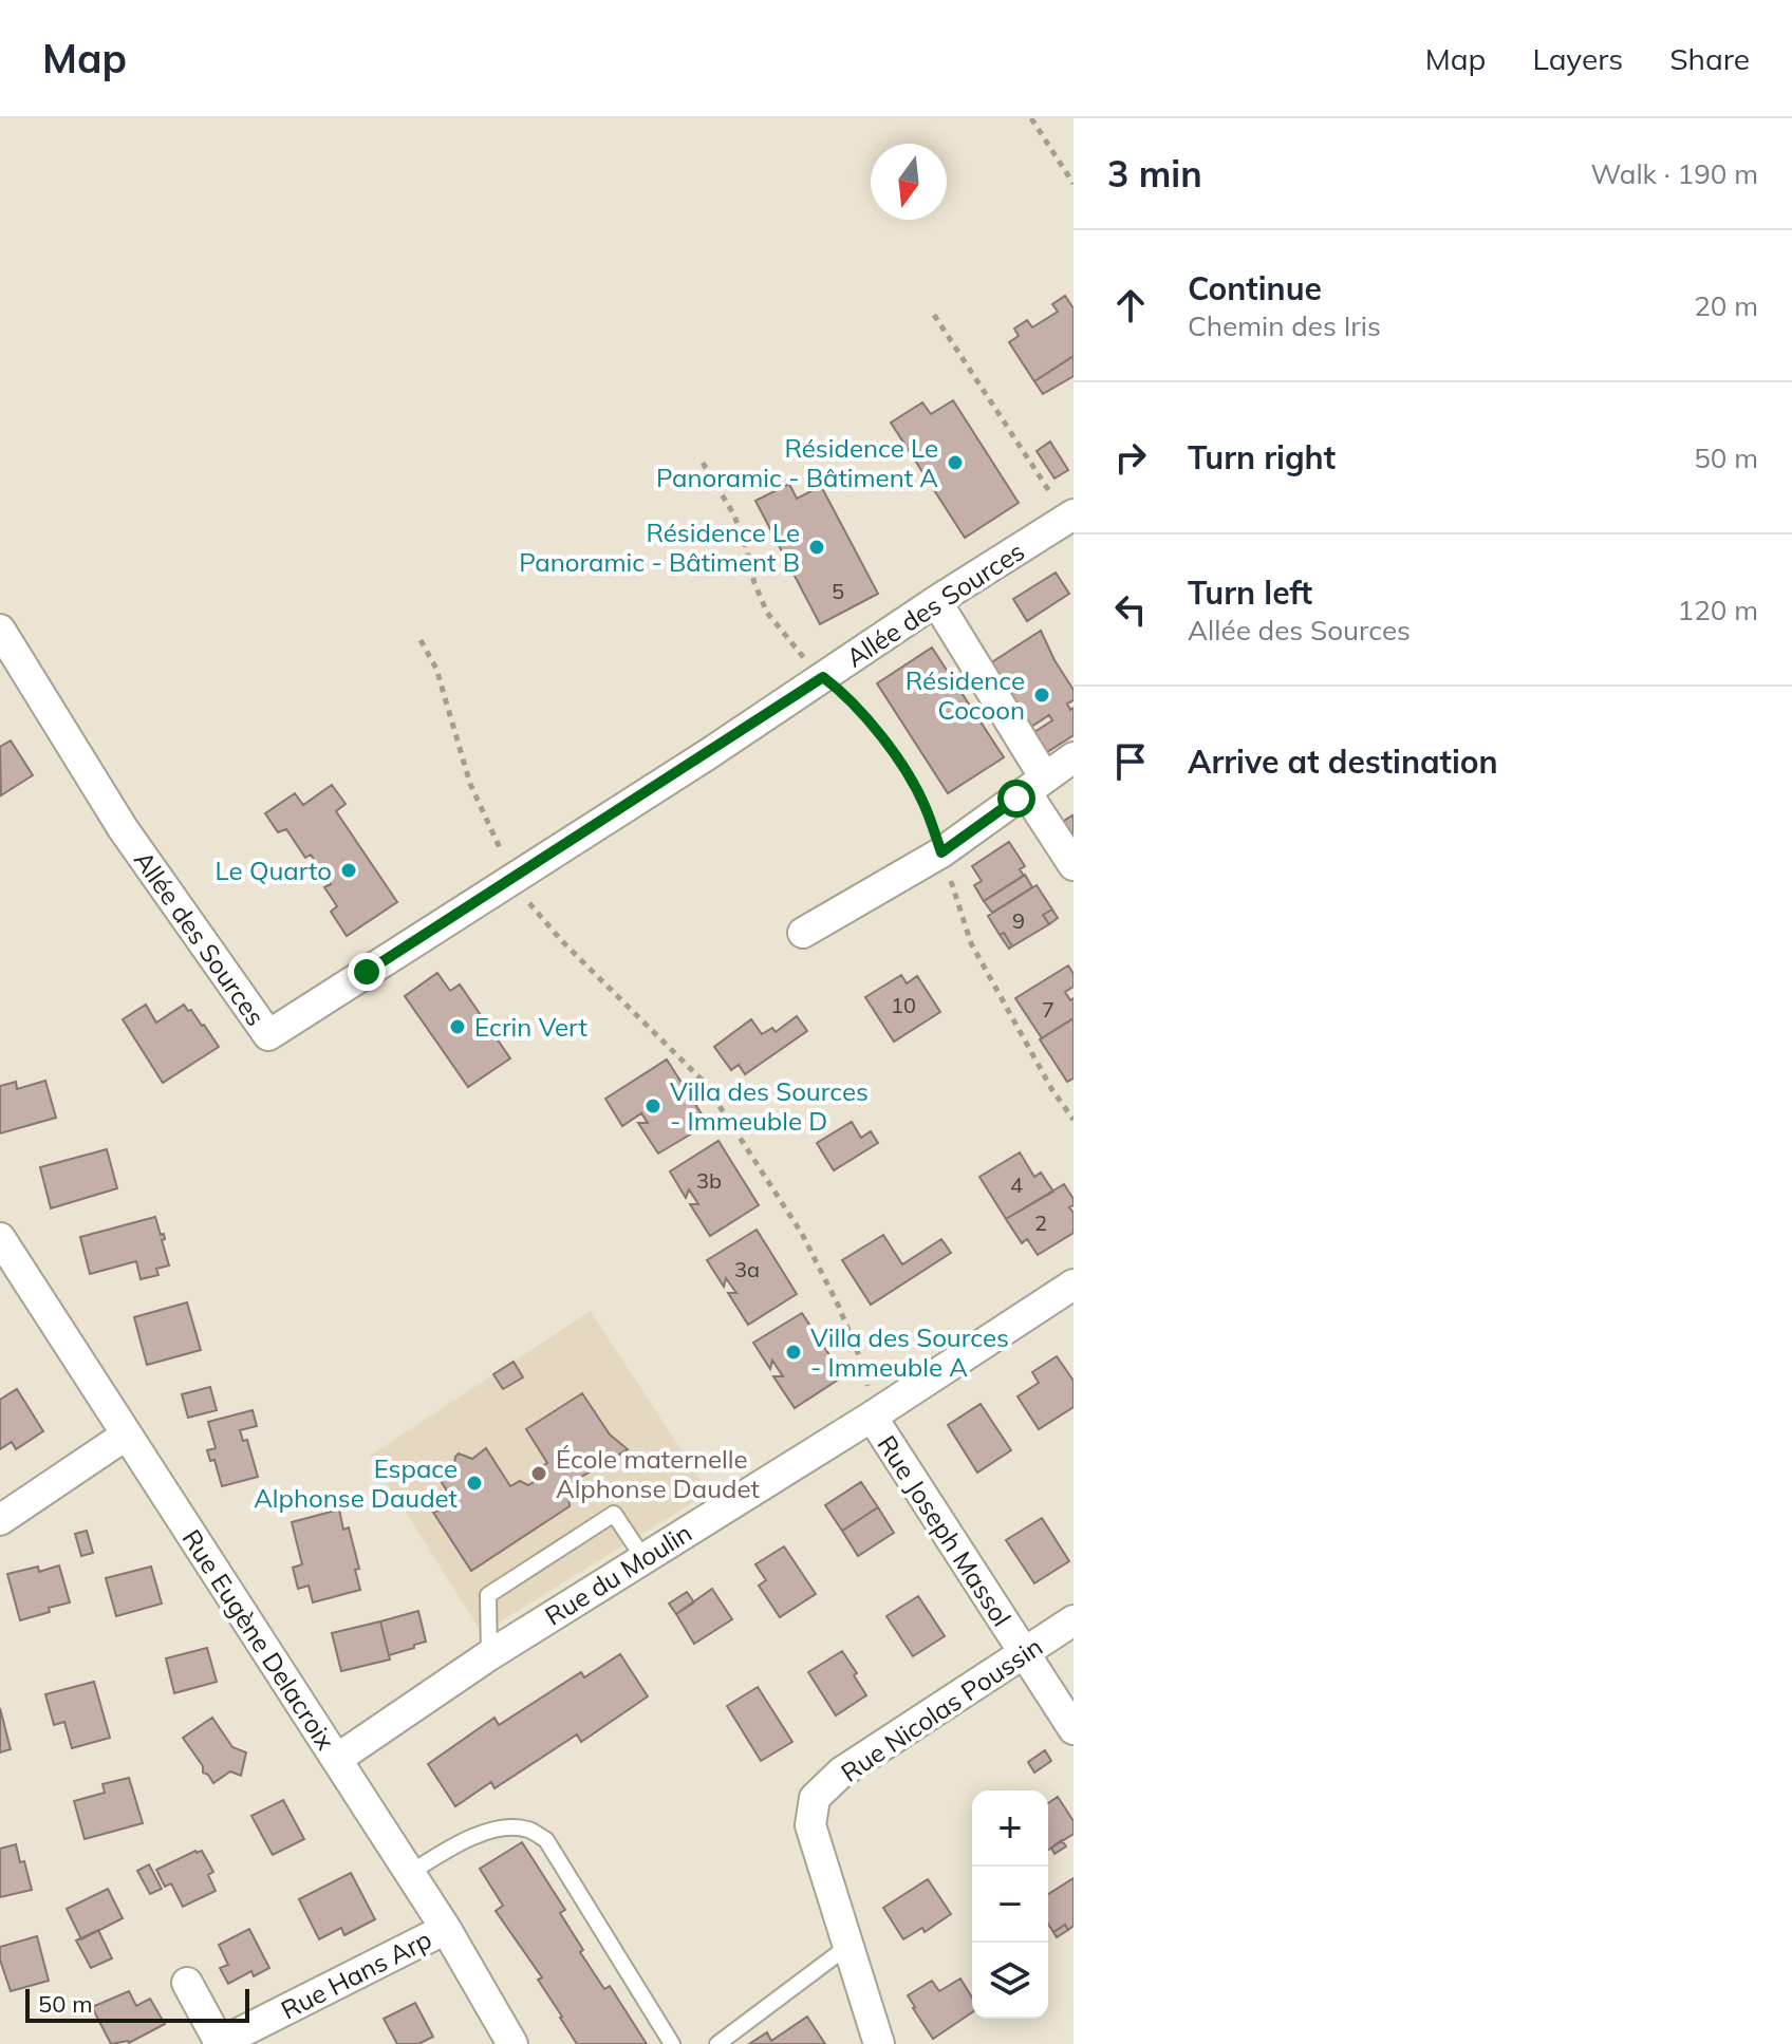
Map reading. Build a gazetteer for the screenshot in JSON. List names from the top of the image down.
{
  "streets": {
    "street": [
      "Allée des Sources",
      "Rue Joseph Massol",
      "Rue du Moulin",
      "Rue Eugène Delacroix",
      "Rue Nicolas Poussin",
      "Rue Hans Arp"
    ]
  },
  "crossings": [
    ["Rue Joseph Massol", "Rue du Moulin"],
    ["Rue Joseph Massol", "Rue Nicolas Poussin"],
    ["Rue du Moulin", "Rue Eugène Delacroix"],
    ["Rue Eugène Delacroix", "Rue Hans Arp"]
  ],
  "places": [
    "Résidence Le Panoramic - Bâtiment A",
    "Résidence Le Panoramic - Bâtiment B",
    "Résidence Cocoon",
    "Le Quarto",
    "Ecrin Vert",
    "Villa des Sources - Immeuble D",
    "Villa des Sources - Immeuble A",
    "École maternelle Alphonse Daudet",
    "Espace Alphonse Daudet"
  ],
  "house_numbers": [
    "5",
    "9",
    "10",
    "7",
    "3b",
    "4",
    "2",
    "3a"
  ],
  "scale_bar": "50 m",
  "north": "bottom",
  "page": {
    "header": "Map",
    "nav": ["Map", "Layers", "Share"],
    "heading": ["3 min", "Walk · 190 m"],
    "list": [
      ["Continue", "Chemin des Iris", "20 m"],
      ["Turn right", "50 m"],
      ["Turn left", "Allée des Sources", "120 m"],
      "Arrive at destination"
    ],
    "map_buttons": ["+", "−"],
    "scale": "50 m"
  }
}
